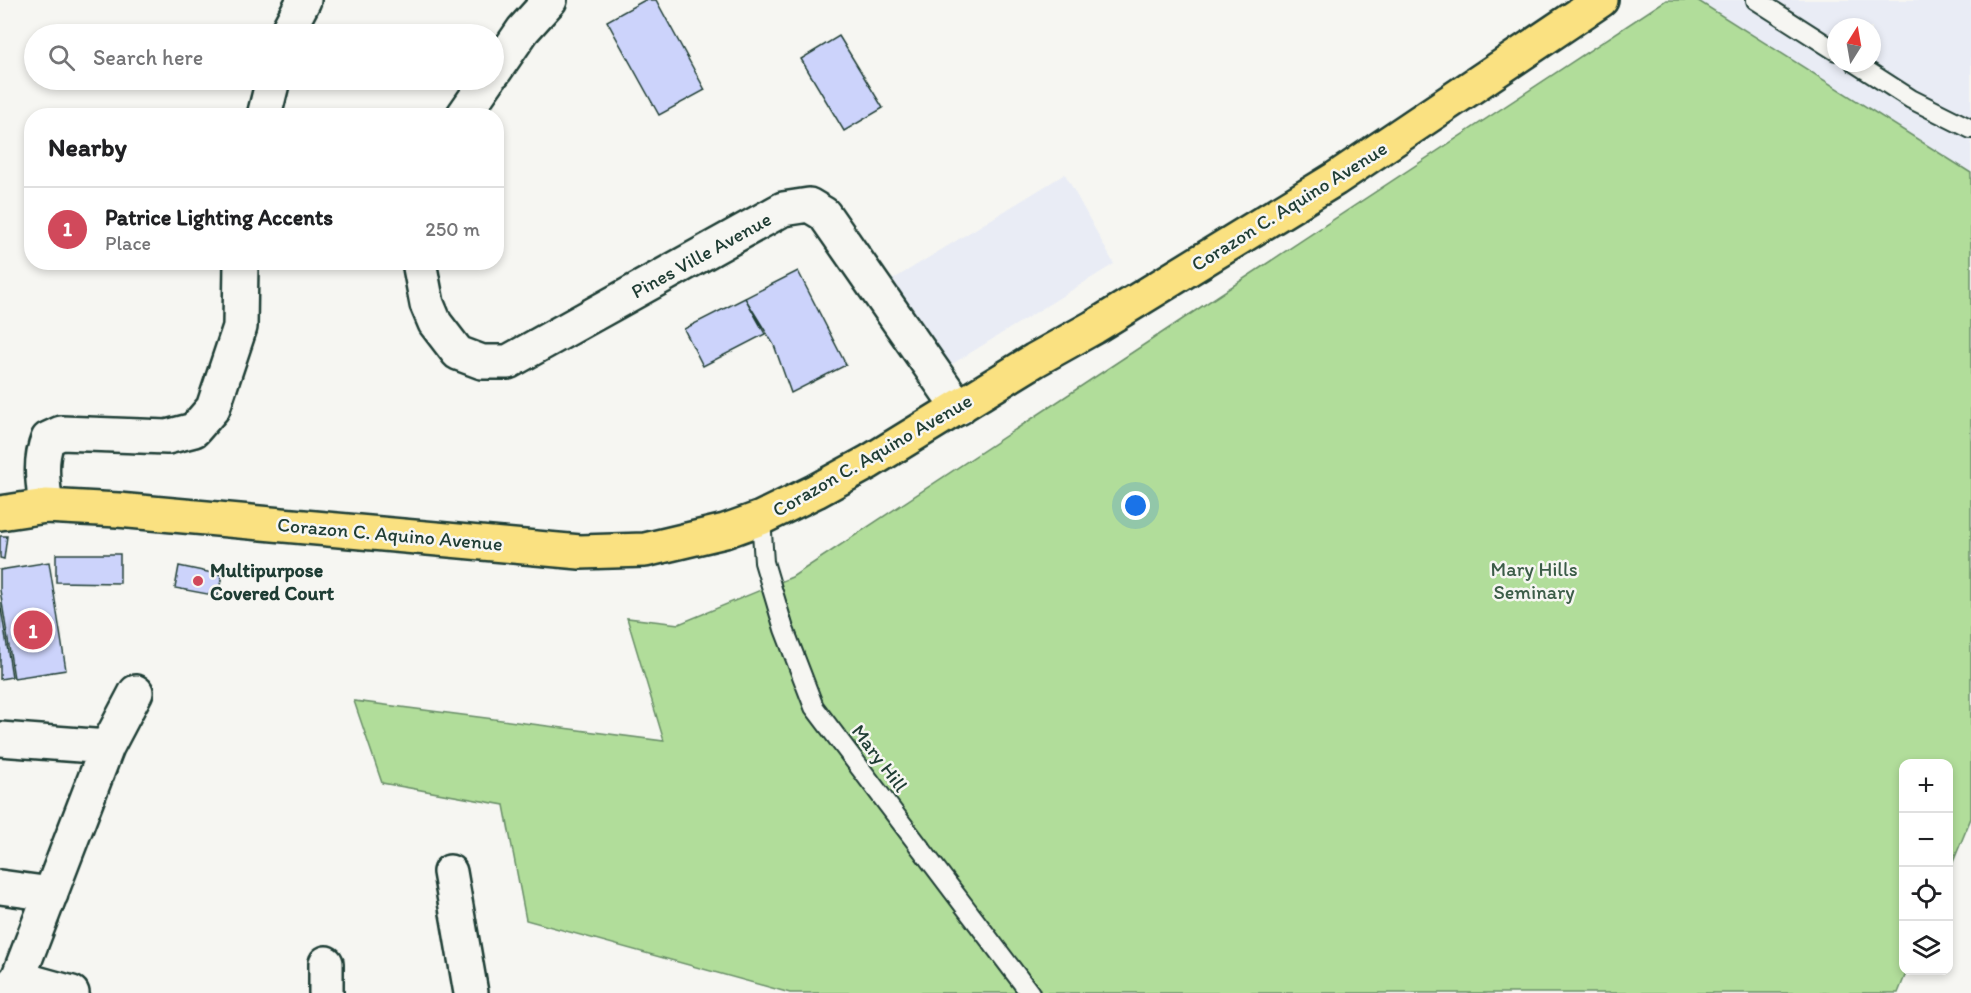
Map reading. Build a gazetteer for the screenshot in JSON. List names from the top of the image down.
{
  "streets": {
    "main road": ["Corazon C. Aquino Avenue"],
    "street": ["Pines Ville Avenue"],
    "lane": ["Mary Hill"]
  },
  "crossings": [
    ["Corazon C. Aquino Avenue", "Pines Ville Avenue"],
    ["Corazon C. Aquino Avenue", "Mary Hill"]
  ],
  "parks": ["Mary Hills Seminary"],
  "places": ["Multipurpose Covered Court"],
  "north": "top",
  "page": {
    "search": "Search here",
    "heading": "Nearby",
    "list": [
      {
        "mark": "1",
        "name": "Patrice Lighting Accents",
        "note": "Place",
        "value": "250 m"
      }
    ],
    "pins": "1",
    "map_buttons": ["+", "−"]
  }
}
